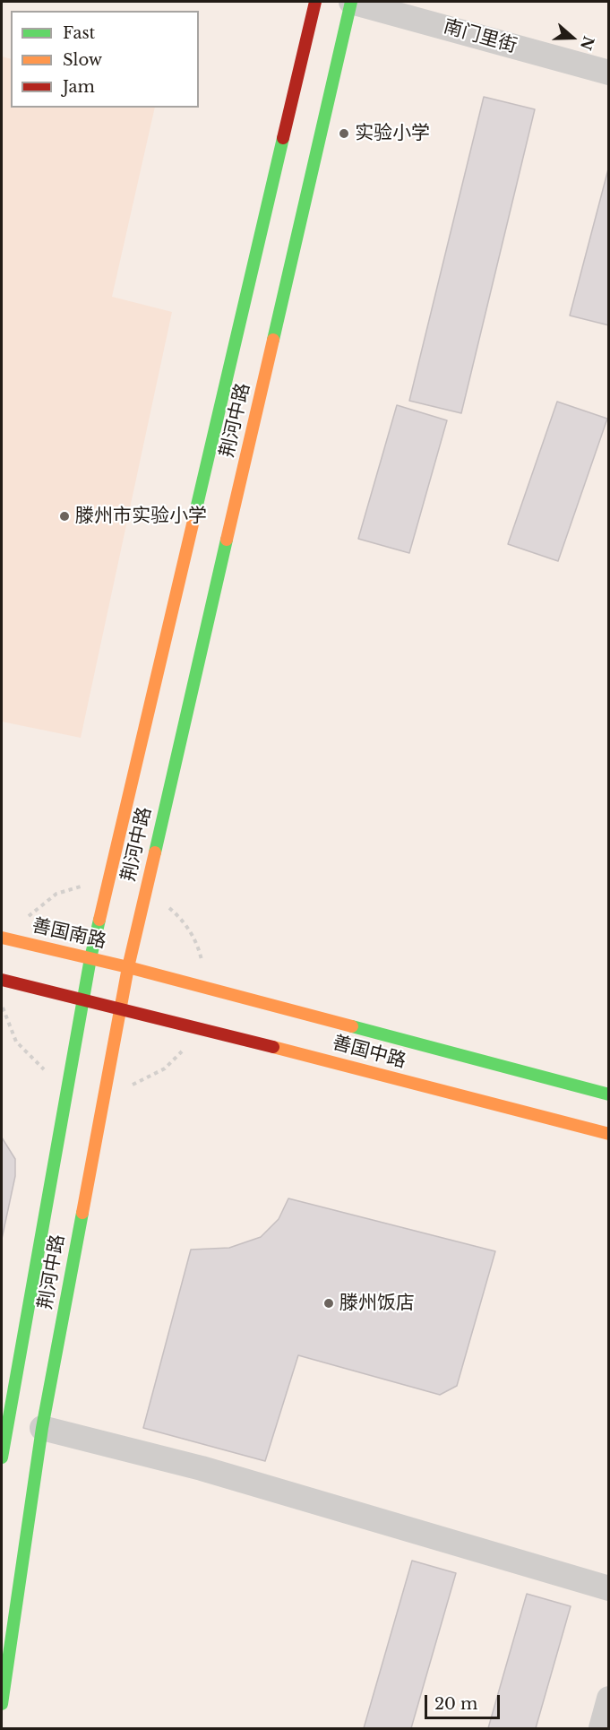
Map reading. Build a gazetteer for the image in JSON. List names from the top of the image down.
{
  "streets": {
    "main road": ["荆河中路", "善国南路", "善国中路"],
    "street": ["南门里街"]
  },
  "crossings": [
    ["南门里街", "荆河中路"],
    ["荆河中路", "善国南路"],
    ["荆河中路", "善国中路"],
    ["善国南路", "善国中路"]
  ],
  "places": ["实验小学", "滕州市实验小学", "滕州饭店"],
  "legend": ["Fast", "Slow", "Jam"],
  "scale_bar": "20 m",
  "north": "right"
}
